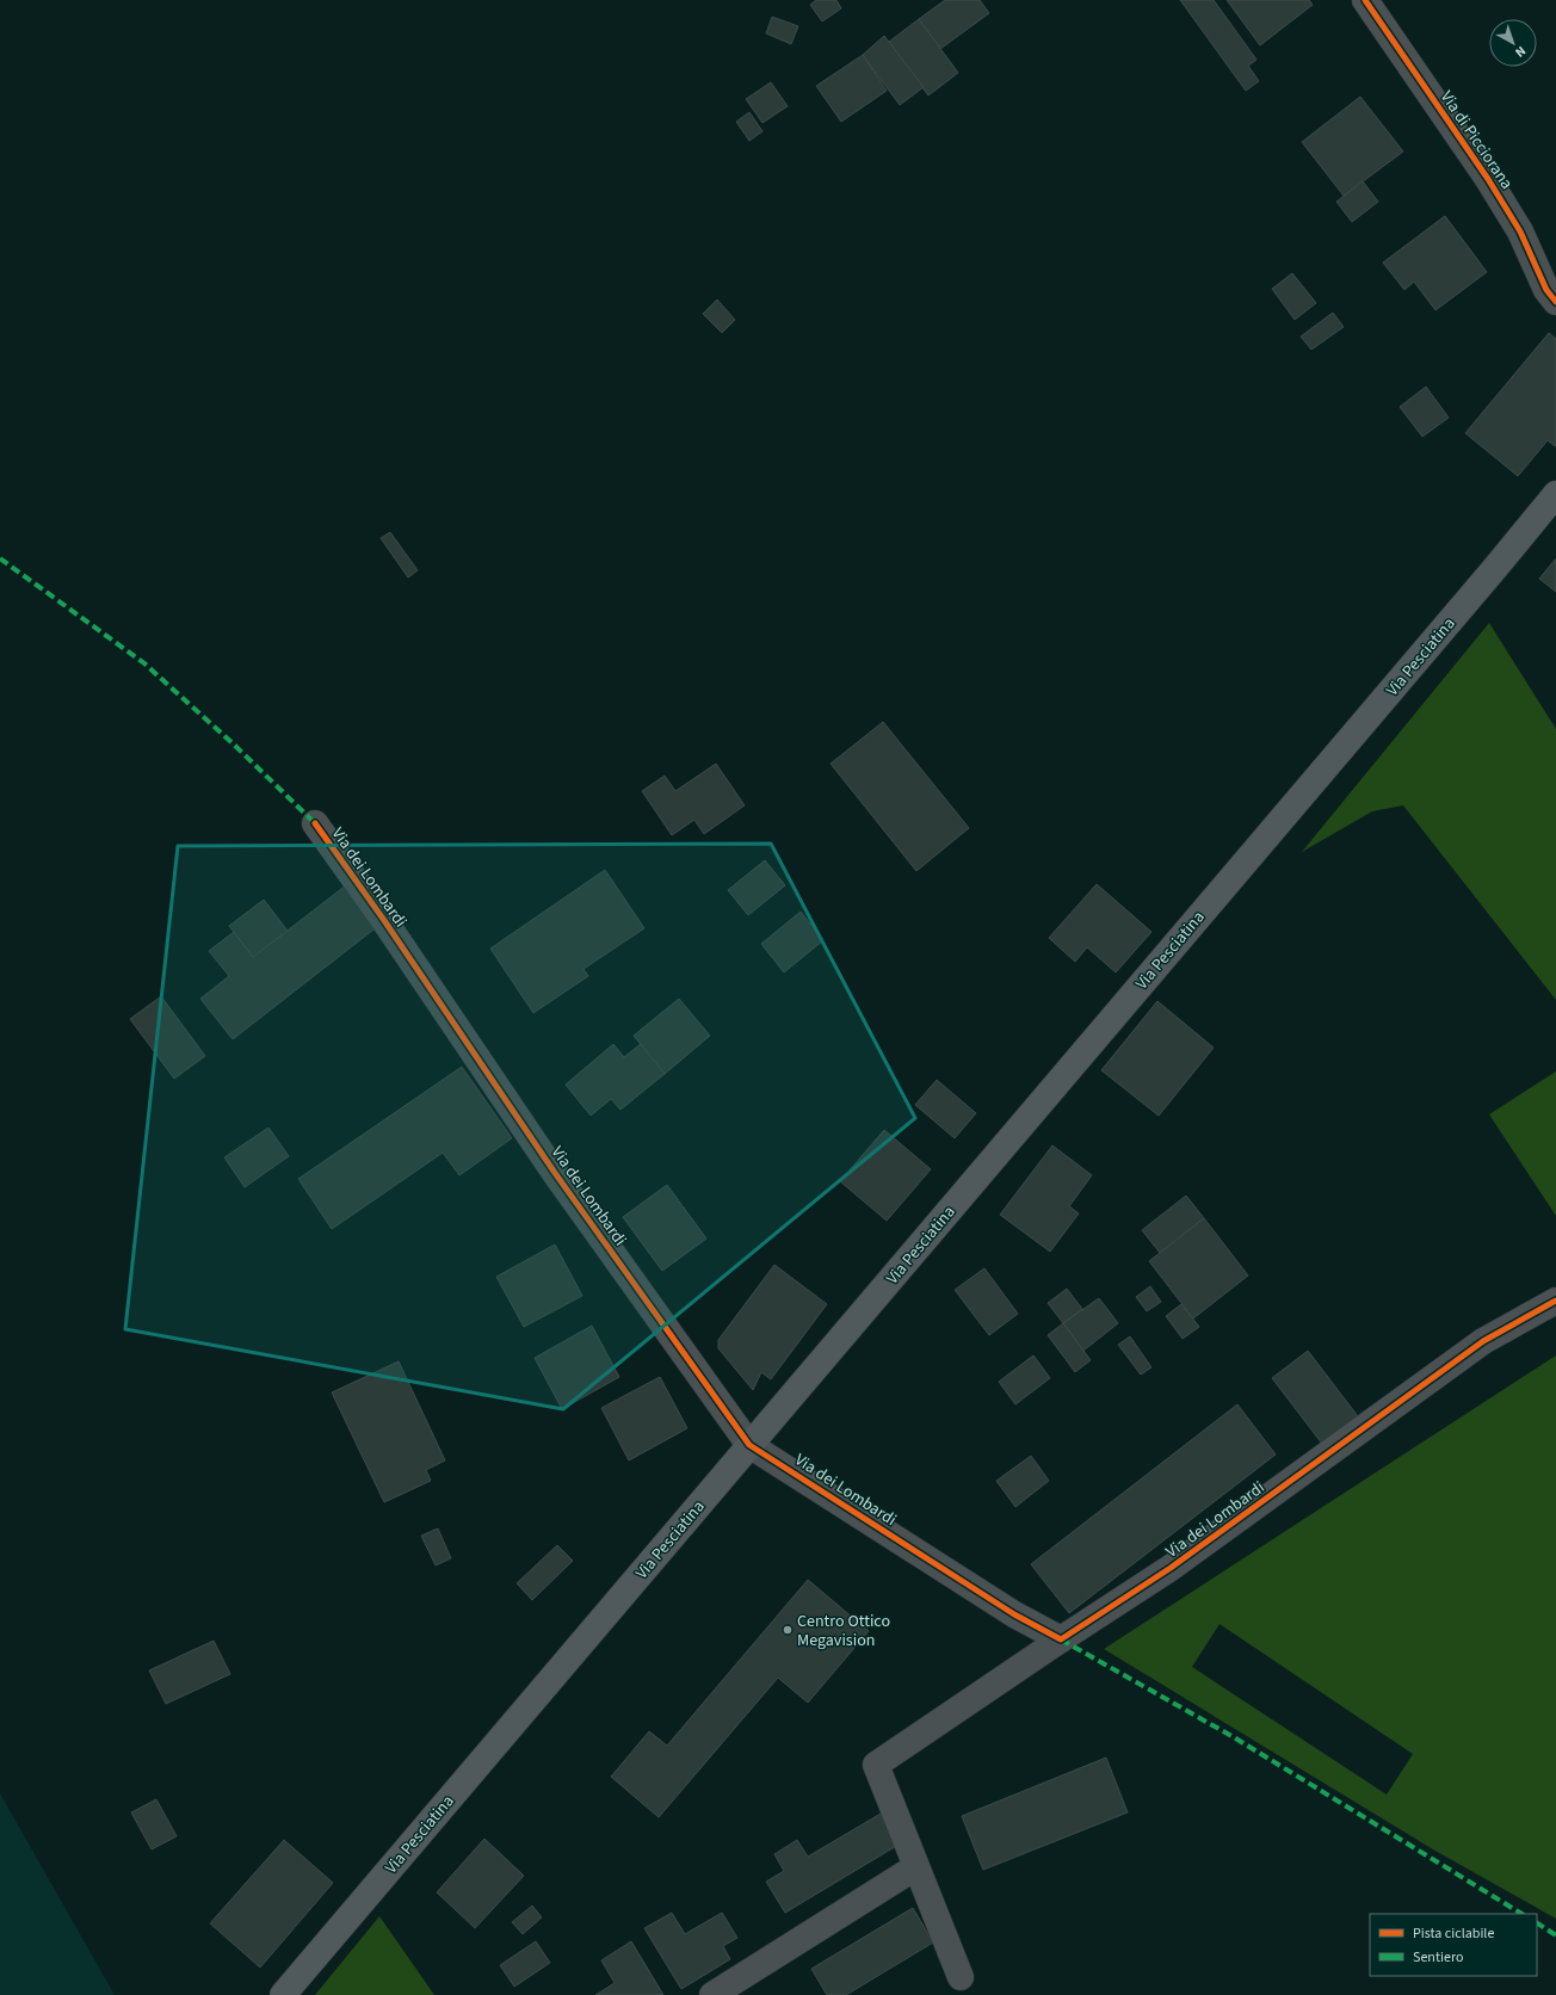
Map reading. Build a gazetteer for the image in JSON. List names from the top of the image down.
{
  "streets": {
    "main road": ["Via Pesciatina"],
    "street": ["Via di Picciorana", "Via dei Lombardi"]
  },
  "crossings": [
    ["Via Pesciatina", "Via dei Lombardi"]
  ],
  "places": ["Centro Ottico Megavision"],
  "legend": ["Pista ciclabile", "Sentiero"],
  "north": "bottom right"
}
